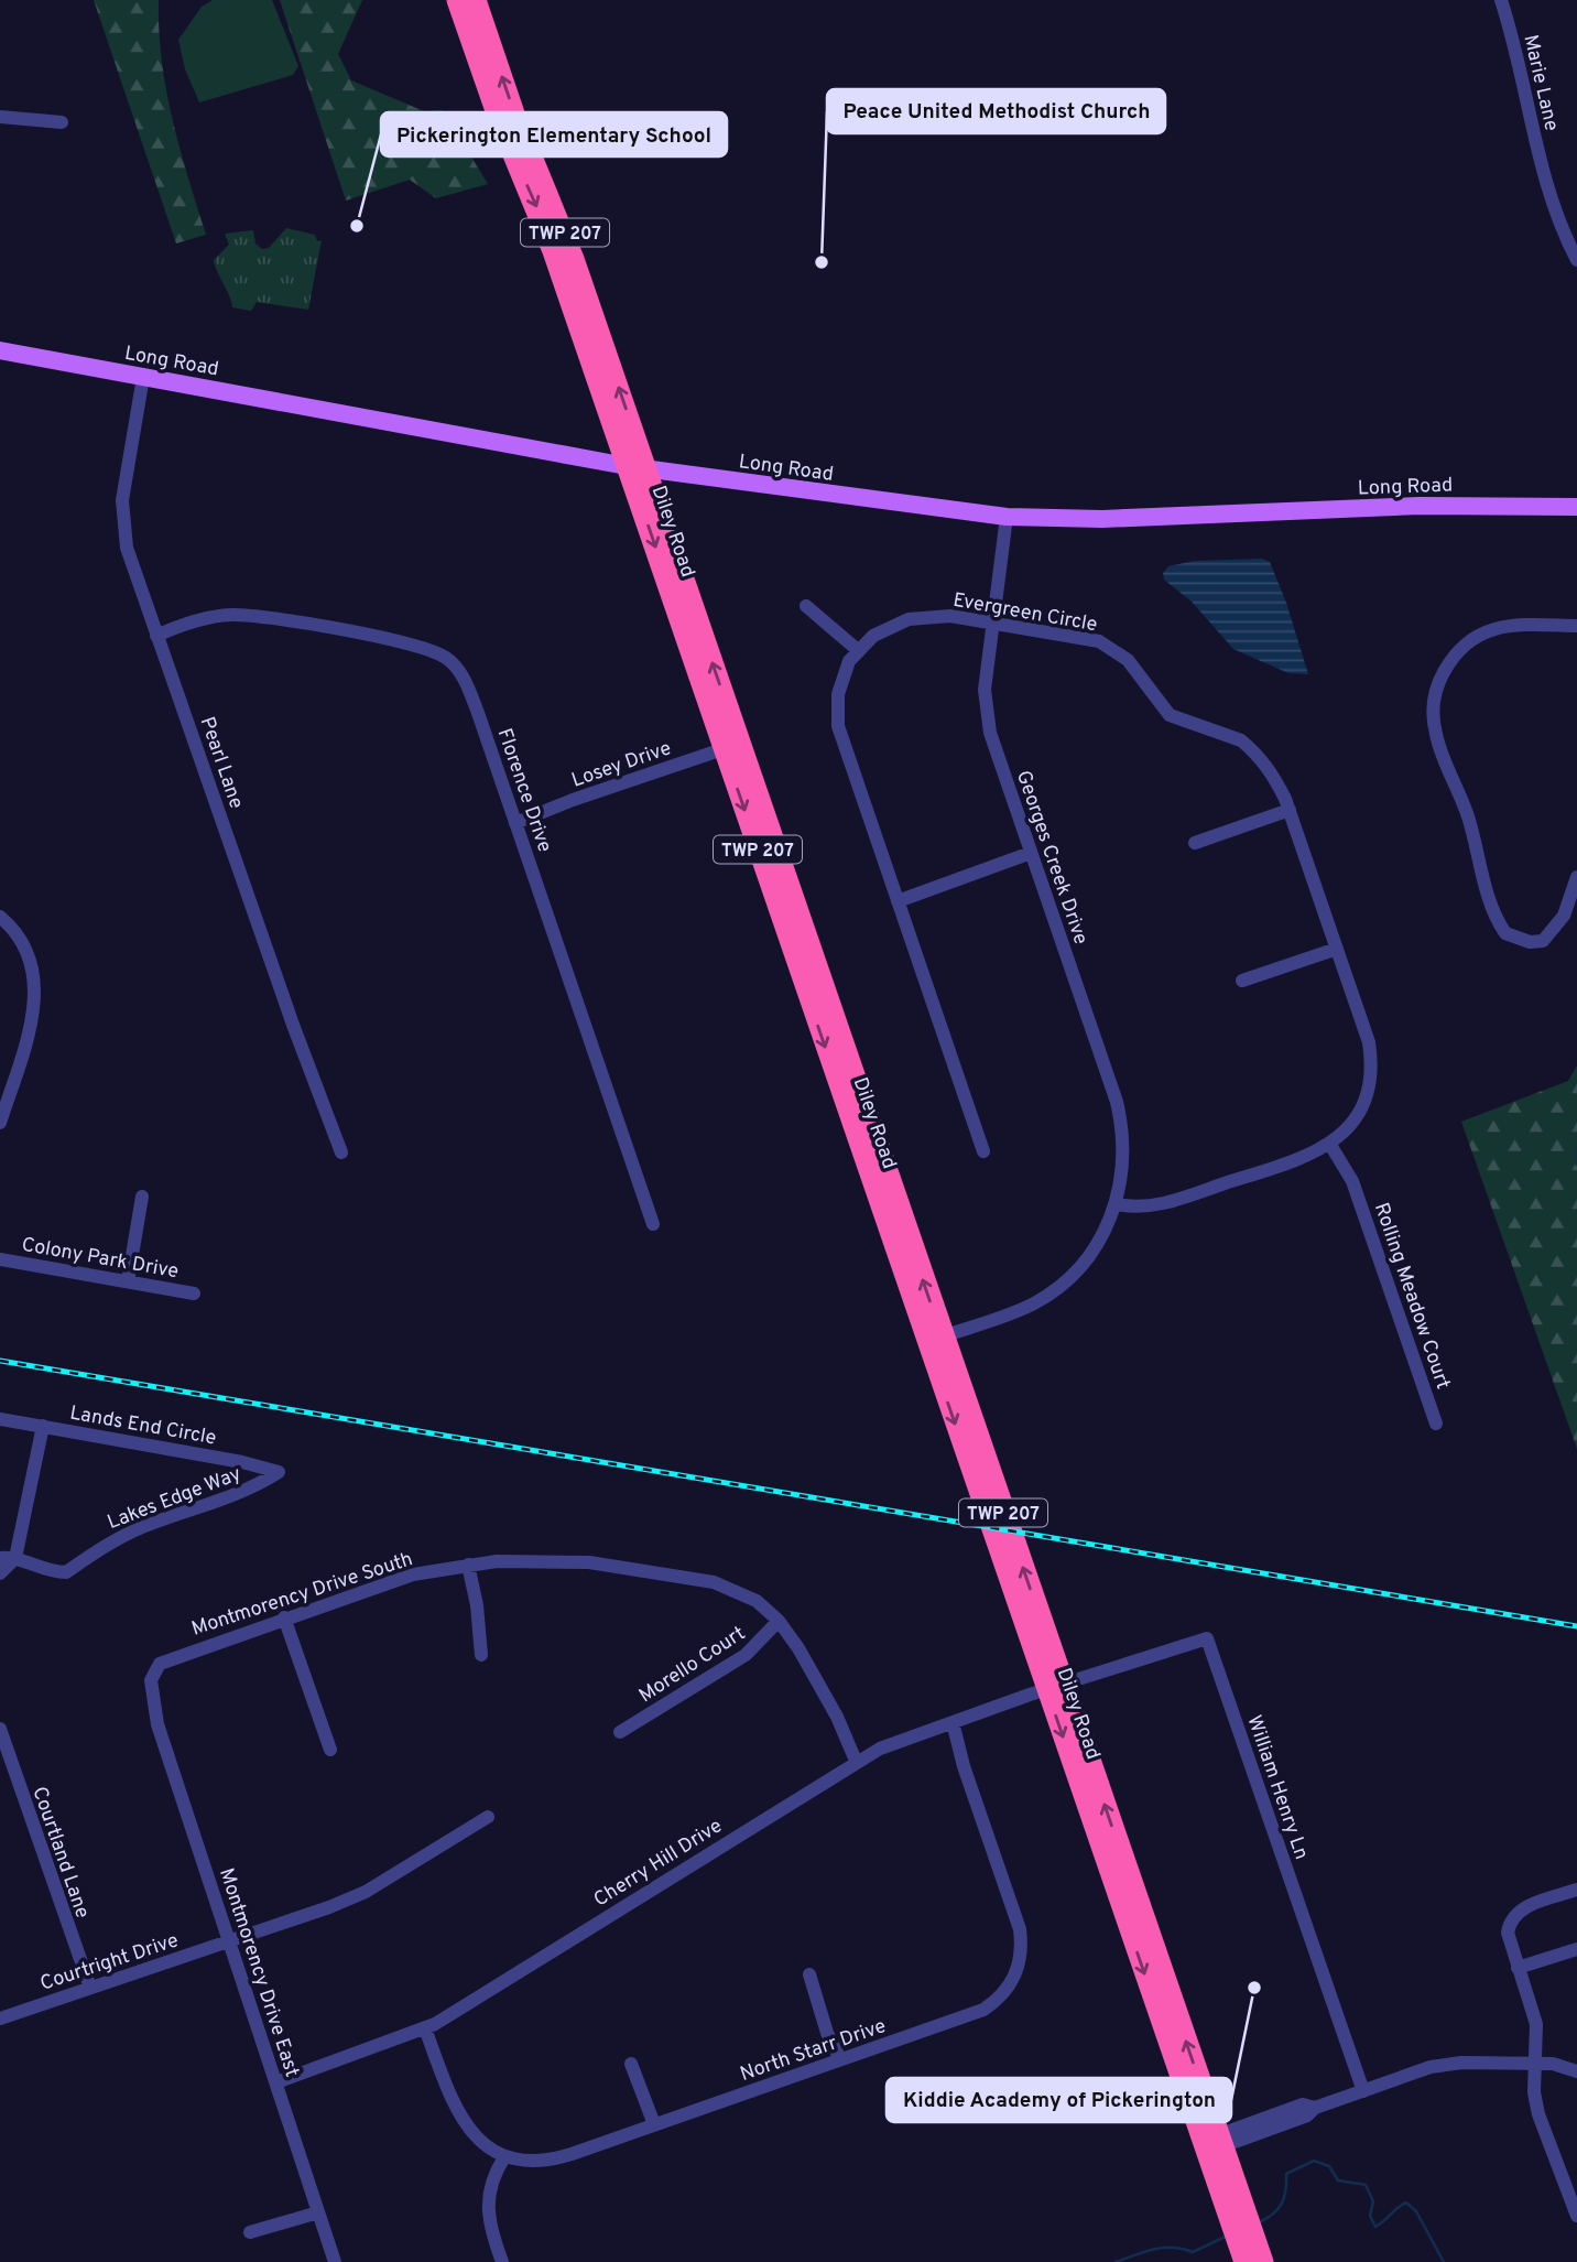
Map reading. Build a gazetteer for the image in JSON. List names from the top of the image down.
{
  "streets": {
    "highway": ["TWP 207", "Diley Road"],
    "main road": ["Long Road"],
    "street": [
      "Marie Lane",
      "Evergreen Circle",
      "Pearl Lane",
      "Losey Drive",
      "Florence Drive",
      "Georges Creek Drive",
      "Colony Park Drive",
      "Rolling Meadow Court",
      "Lands End Circle",
      "Lakes Edge Way",
      "Montmorency Drive South",
      "Morello Court",
      "William Henry Ln",
      "Courtland Lane",
      "Cherry Hill Drive",
      "Courtright Drive",
      "Montmorency Drive East",
      "North Starr Drive"
    ]
  },
  "crossings": [
    ["Long Road", "Diley Road"],
    ["Long Road", "Pearl Lane"],
    ["Long Road", "Georges Creek Drive"],
    ["Diley Road", "Losey Drive"],
    ["Diley Road", "William Henry Ln"],
    ["Diley Road", "Cherry Hill Drive"],
    ["Evergreen Circle", "Georges Creek Drive"],
    ["Evergreen Circle", "Rolling Meadow Court"],
    ["Pearl Lane", "Florence Drive"],
    ["Losey Drive", "Florence Drive"],
    ["Lands End Circle", "Lakes Edge Way"],
    ["Montmorency Drive South", "Morello Court"],
    ["Montmorency Drive South", "Cherry Hill Drive"],
    ["Montmorency Drive South", "Montmorency Drive East"],
    ["William Henry Ln", "Cherry Hill Drive"],
    ["Courtland Lane", "Courtright Drive"],
    ["Cherry Hill Drive", "Montmorency Drive East"],
    ["Cherry Hill Drive", "North Starr Drive"],
    ["Courtright Drive", "Montmorency Drive East"]
  ],
  "places": ["Pickerington Elementary School", "Peace United Methodist Church", "Kiddie Academy of Pickerington"]
}
